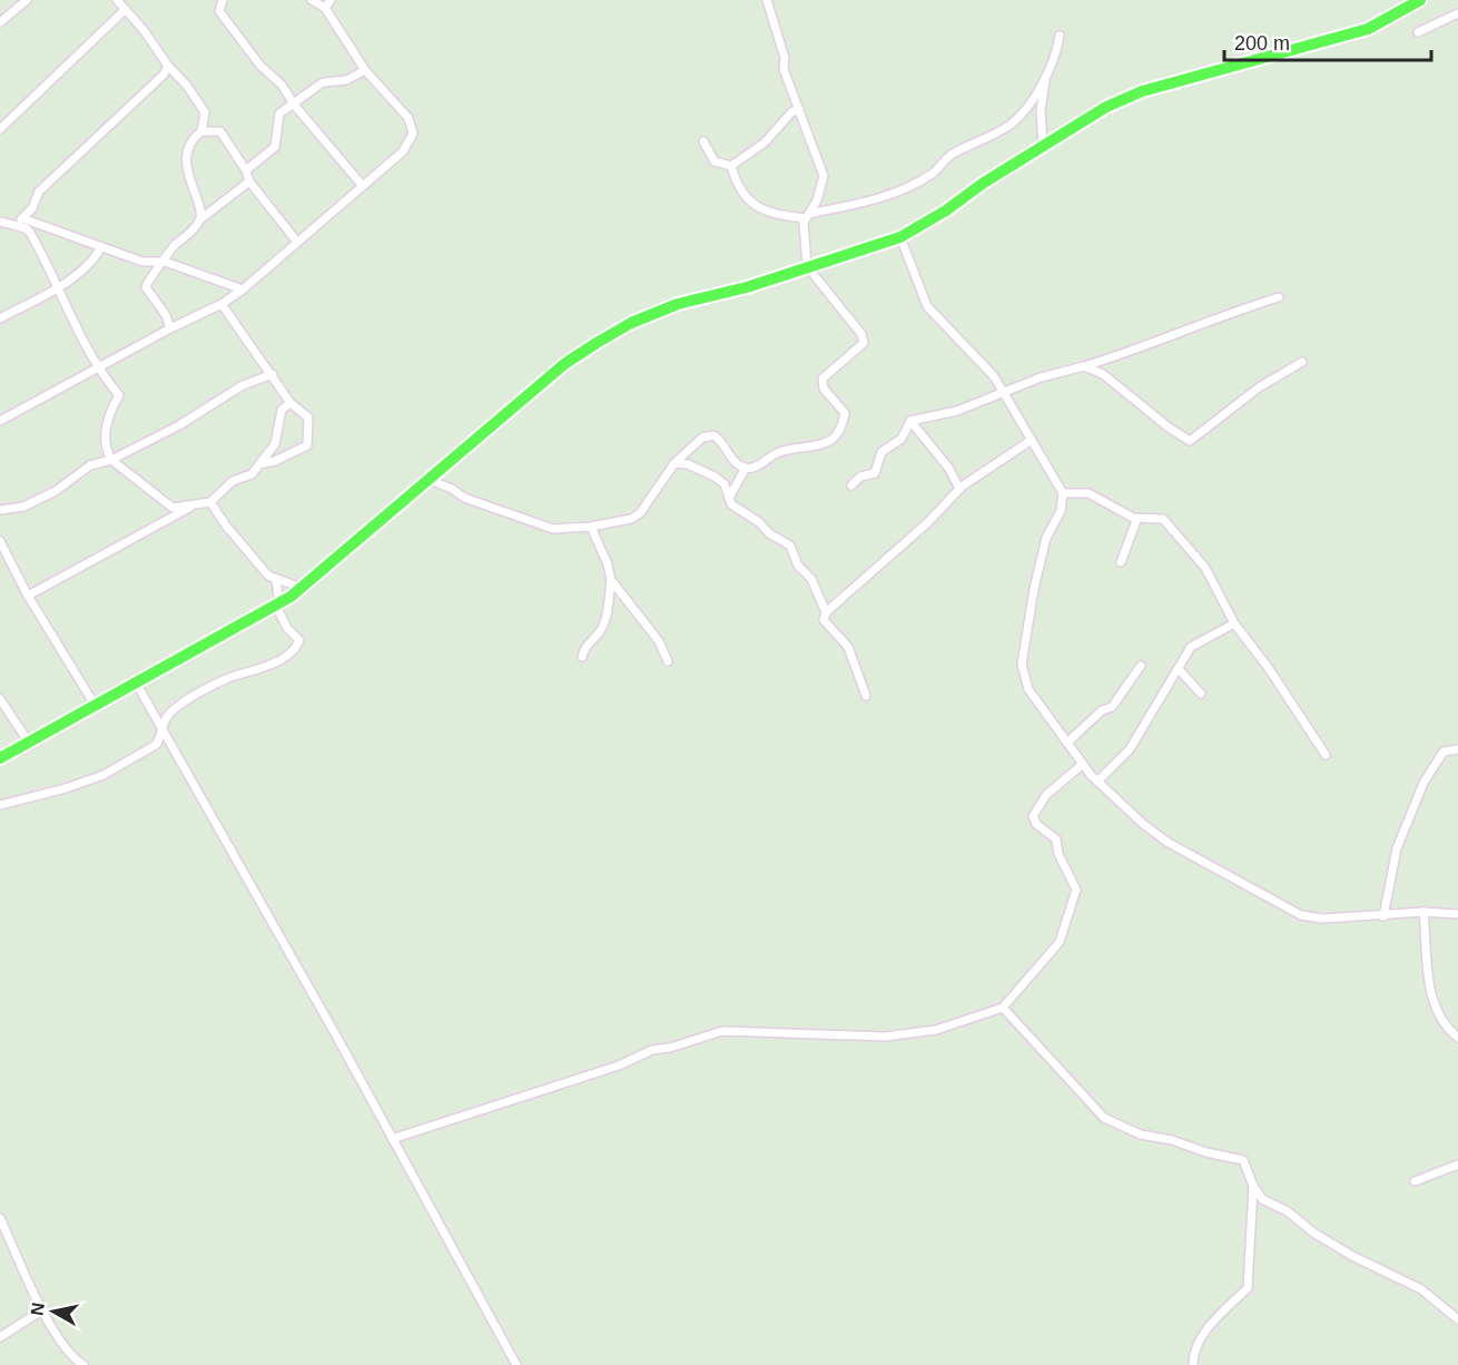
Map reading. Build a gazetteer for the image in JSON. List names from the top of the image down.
{
  "scale_bar": "200 m",
  "north": "left"
}
